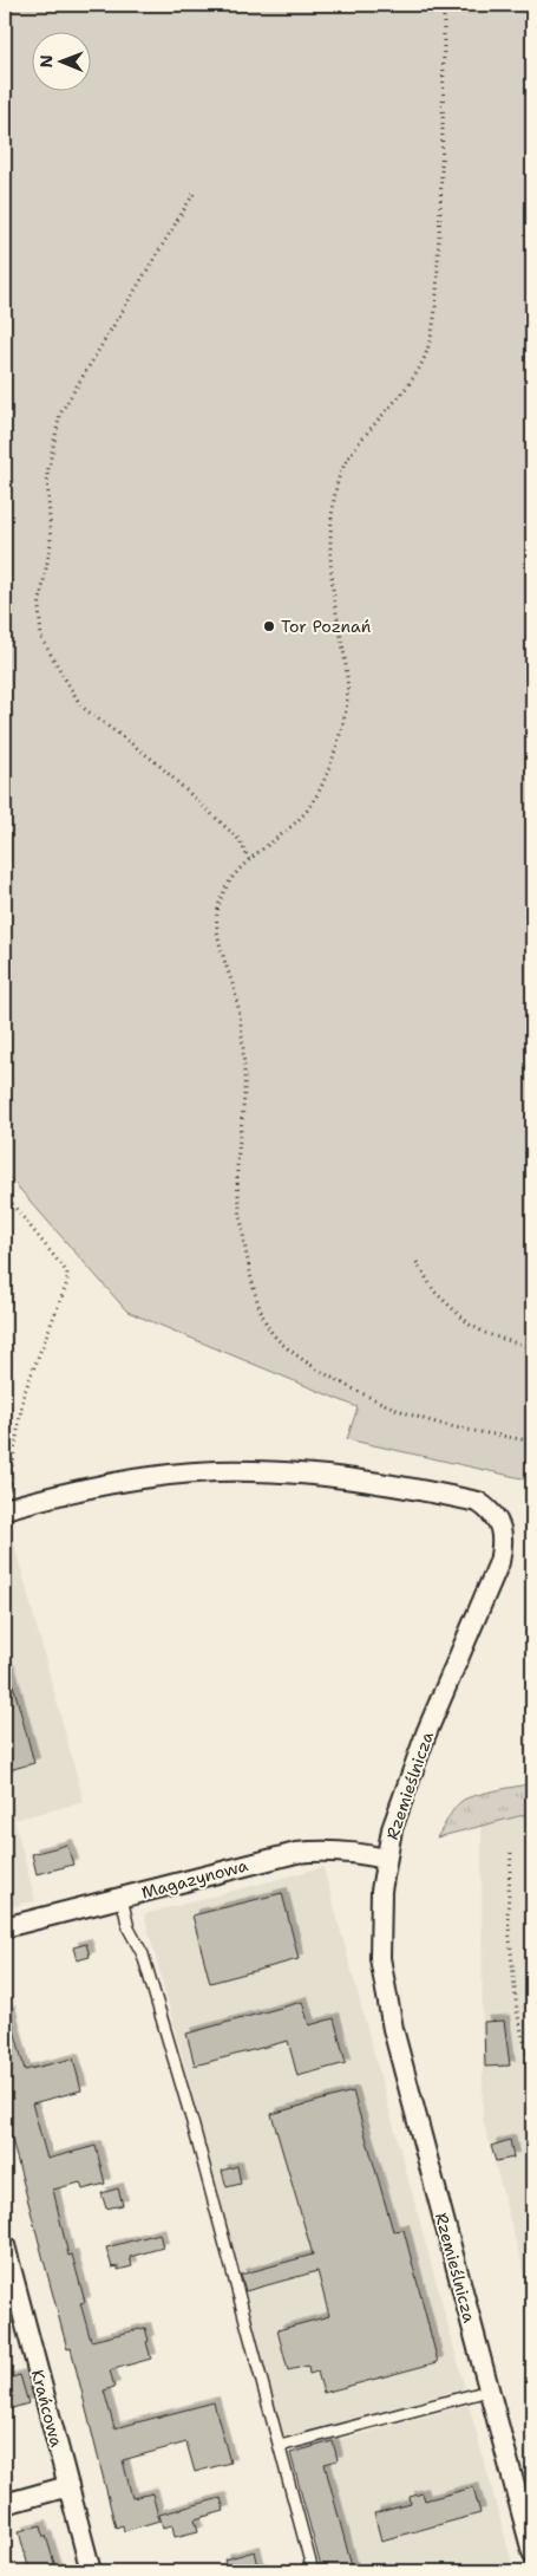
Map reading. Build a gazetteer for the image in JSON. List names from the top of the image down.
{
  "streets": {
    "street": ["Rzemieślnicza", "Magazynowa", "Krańcowa"]
  },
  "crossings": [
    ["Rzemieślnicza", "Magazynowa"]
  ],
  "places": ["Tor Poznań"],
  "north": "left"
}
